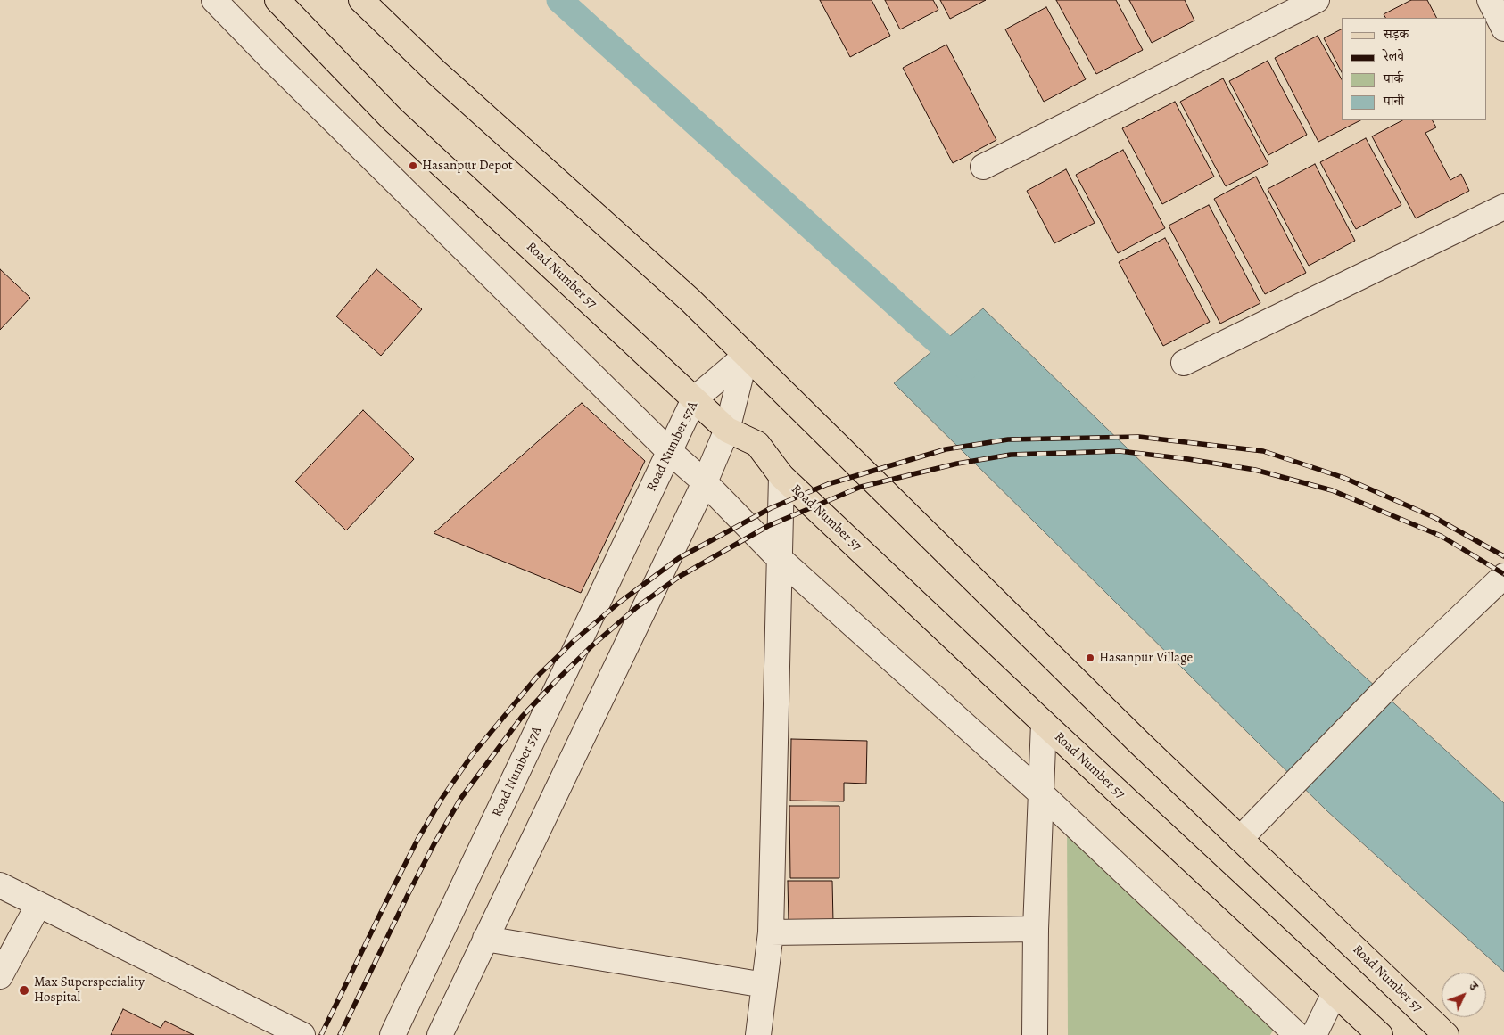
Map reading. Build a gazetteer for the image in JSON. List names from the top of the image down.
{
  "streets": {
    "main road": ["Road Number 57"],
    "street": ["Road Number 57A"]
  },
  "crossings": [
    ["Road Number 57", "Road Number 57A"]
  ],
  "places": ["Hasanpur Depot", "Hasanpur Village", "Max Superspeciality Hospital"],
  "legend": [
    "सड़क",
    "रेलवे",
    "पार्क",
    "पानी"
  ],
  "north": "top right"
}
